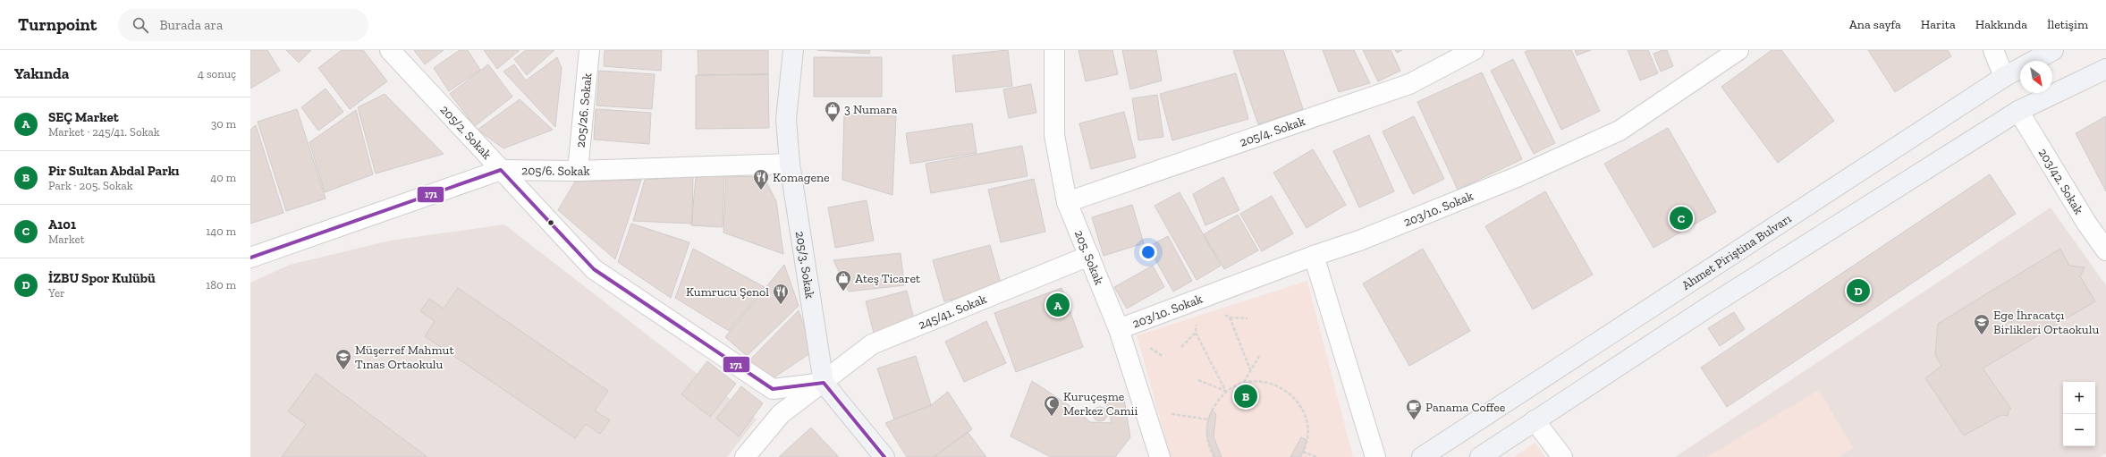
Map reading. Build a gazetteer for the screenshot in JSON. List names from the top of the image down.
{
  "streets": {
    "main road": ["Ahmet Piriştina Bulvarı", "205/3. Sokak"],
    "street": [
      "205/26. Sokak",
      "205/2. Sokak",
      "205/4. Sokak",
      "205/6. Sokak",
      "203/42. Sokak",
      "203/10. Sokak",
      "205. Sokak",
      "245/41. Sokak"
    ]
  },
  "crossings": [
    ["205/26. Sokak", "205/6. Sokak"],
    ["205/2. Sokak", "205/6. Sokak"],
    ["205/2. Sokak", "205/3. Sokak"],
    ["205/2. Sokak", "245/41. Sokak"],
    ["205/4. Sokak", "205. Sokak"],
    ["205/6. Sokak", "205/3. Sokak"],
    ["203/10. Sokak", "205. Sokak"],
    ["205. Sokak", "245/41. Sokak"],
    ["205/3. Sokak", "245/41. Sokak"]
  ],
  "places": {
    "shop": ["3 Numara", "Ateş Ticaret"],
    "restaurant": ["Komagene", "Kumrucu Şenol"],
    "school or university": ["Ege İhracatçı Birlikleri Ortaokulu", "Müşerref Mahmut Tınas Ortaokulu"],
    "mosque": ["Kuruçeşme Merkez Camii"],
    "cafe": ["Panama Coffee"]
  },
  "lines": ["transit line 171"],
  "north": "bottom right",
  "page": {
    "header": "Turnpoint",
    "search": "Burada ara",
    "nav": [
      "Ana sayfa",
      "Harita",
      "Hakkında",
      "İletişim"
    ],
    "heading": ["Yakında", "4 sonuç"],
    "list": [
      {
        "mark": "A",
        "name": "SEÇ Market",
        "note": "Market · 245/41. Sokak",
        "value": "30 m"
      },
      {
        "mark": "B",
        "name": "Pir Sultan Abdal Parkı",
        "note": "Park · 205. Sokak",
        "value": "40 m"
      },
      {
        "mark": "C",
        "name": "A101",
        "note": "Market",
        "value": "140 m"
      },
      {
        "mark": "D",
        "name": "İZBU Spor Kulübü",
        "note": "Yer",
        "value": "180 m"
      }
    ],
    "pins": [
      "C",
      "D",
      "A",
      "B"
    ],
    "map_buttons": ["+", "−"]
  }
}
